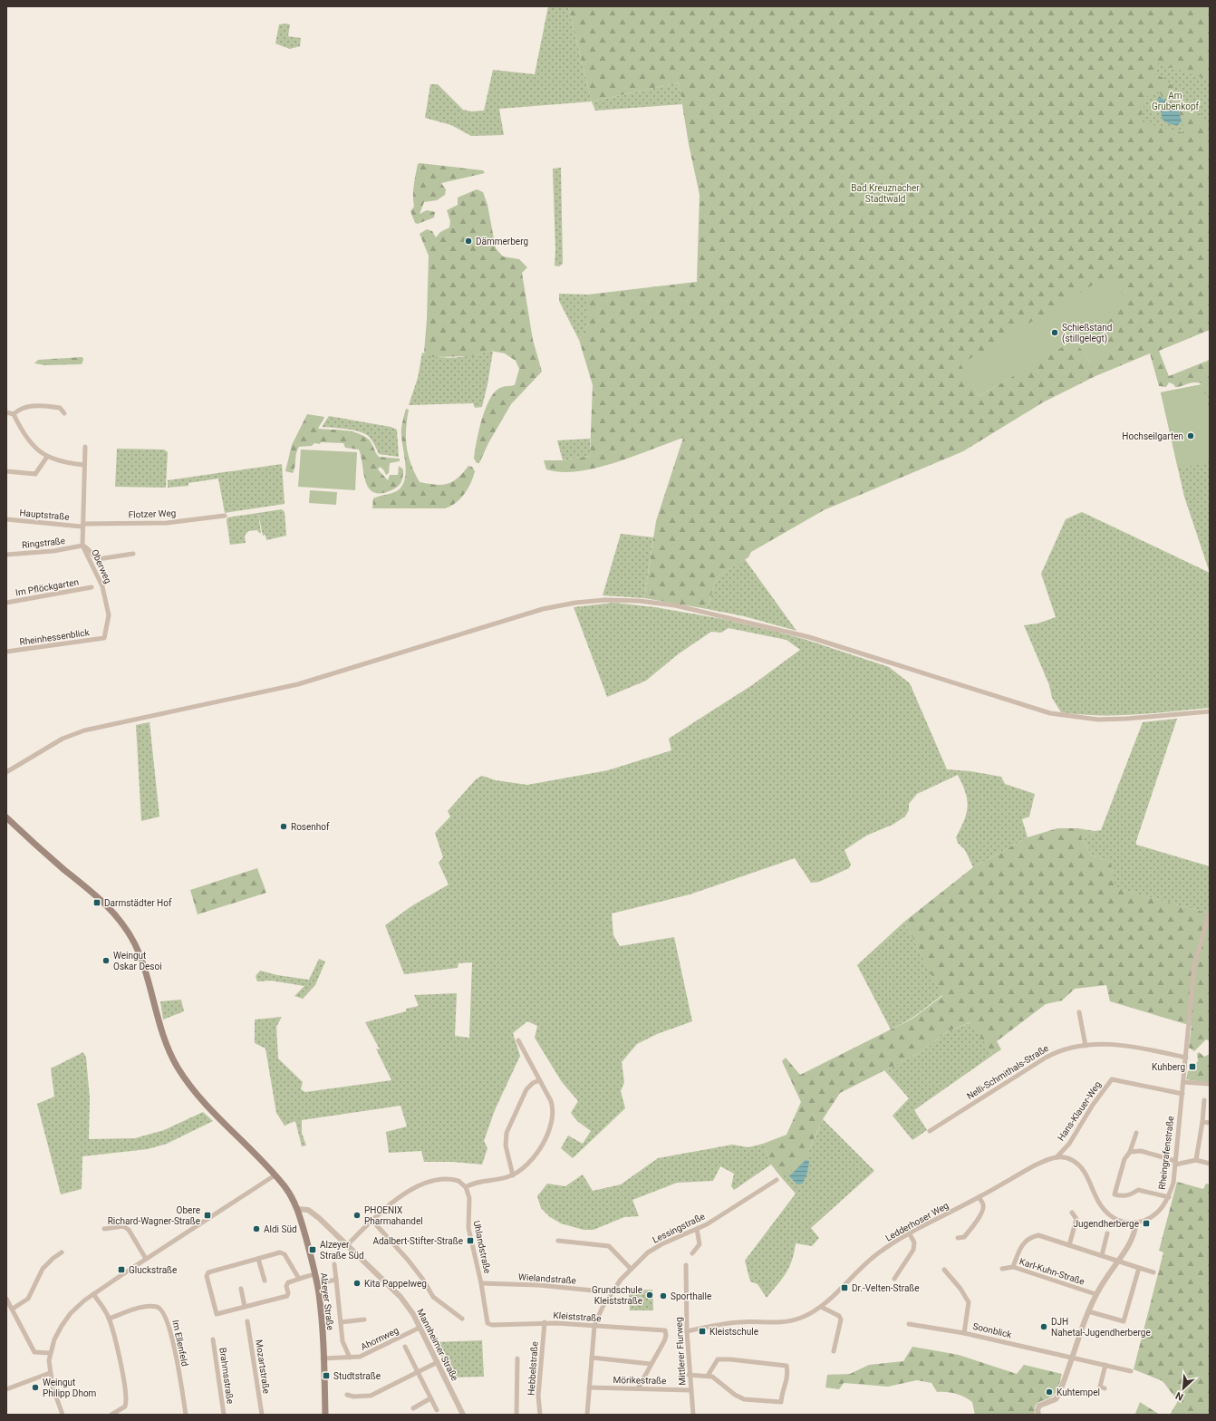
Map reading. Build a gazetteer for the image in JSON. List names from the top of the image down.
{
  "streets": {
    "main road": ["Alzeyer Straße"],
    "street": [
      "Flotzer Weg",
      "Hauptstraße",
      "Ringstraße",
      "Oberweg",
      "Im Pflöckgarten",
      "Rheinhessenblick",
      "Nelli-Schmithals-Straße",
      "Hans-Klauer-Weg",
      "Rheingrafenstraße",
      "Ledderhoser Weg",
      "Lessingstraße",
      "Uhlandstraße",
      "Karl-Kuhn-Straße",
      "Wielandstraße",
      "Kleiststraße",
      "Soonblick",
      "Ahornweg",
      "Im Ellenfeld",
      "Mannheimer Straße",
      "Mittlerer Flurweg",
      "Mozartstraße",
      "Hebbelstraße",
      "Brahmsstraße",
      "Mörikestraße"
    ]
  },
  "crossings": [
    ["Flotzer Weg", "Hauptstraße"],
    ["Flotzer Weg", "Oberweg"],
    ["Hauptstraße", "Oberweg"],
    ["Ringstraße", "Oberweg"],
    ["Oberweg", "Rheinhessenblick"],
    ["Nelli-Schmithals-Straße", "Rheingrafenstraße"],
    ["Hans-Klauer-Weg", "Rheingrafenstraße"],
    ["Hans-Klauer-Weg", "Ledderhoser Weg"],
    ["Ledderhoser Weg", "Mittlerer Flurweg"],
    ["Lessingstraße", "Wielandstraße"],
    ["Lessingstraße", "Kleiststraße"],
    ["Lessingstraße", "Mörikestraße"],
    ["Uhlandstraße", "Wielandstraße"],
    ["Uhlandstraße", "Kleiststraße"],
    ["Alzeyer Straße", "Ahornweg"],
    ["Kleiststraße", "Hebbelstraße"],
    ["Ahornweg", "Mannheimer Straße"],
    ["Mittlerer Flurweg", "Mörikestraße"]
  ],
  "parks": ["Am Grubenkopf", "Bad Kreuznacher Stadtwald"],
  "places": {
    "other": [
      "Dämmerberg",
      "Schießstand (stillgelegt)",
      "Hochseilgarten",
      "Rosenhof",
      "Weingut Oskar Desoi",
      "PHOENIX Pharmahandel",
      "Aldi Süd",
      "Kita Pappelweg",
      "Grundschule Kleiststraße",
      "Sporthalle",
      "DJH Nahetal-Jugendherberge",
      "Weingut Philipp Dhom",
      "Kuhtempel"
    ],
    "transit": [
      "Darmstädter Hof",
      "Kuhberg",
      "Obere Richard-Wagner-Straße",
      "Jugendherberge",
      "Adalbert-Stifter-Straße",
      "Alzeyer Straße Süd",
      "Gluckstraße",
      "Dr.-Velten-Straße",
      "Kleistschule",
      "Studtstraße"
    ]
  },
  "north": "bottom left"
}
